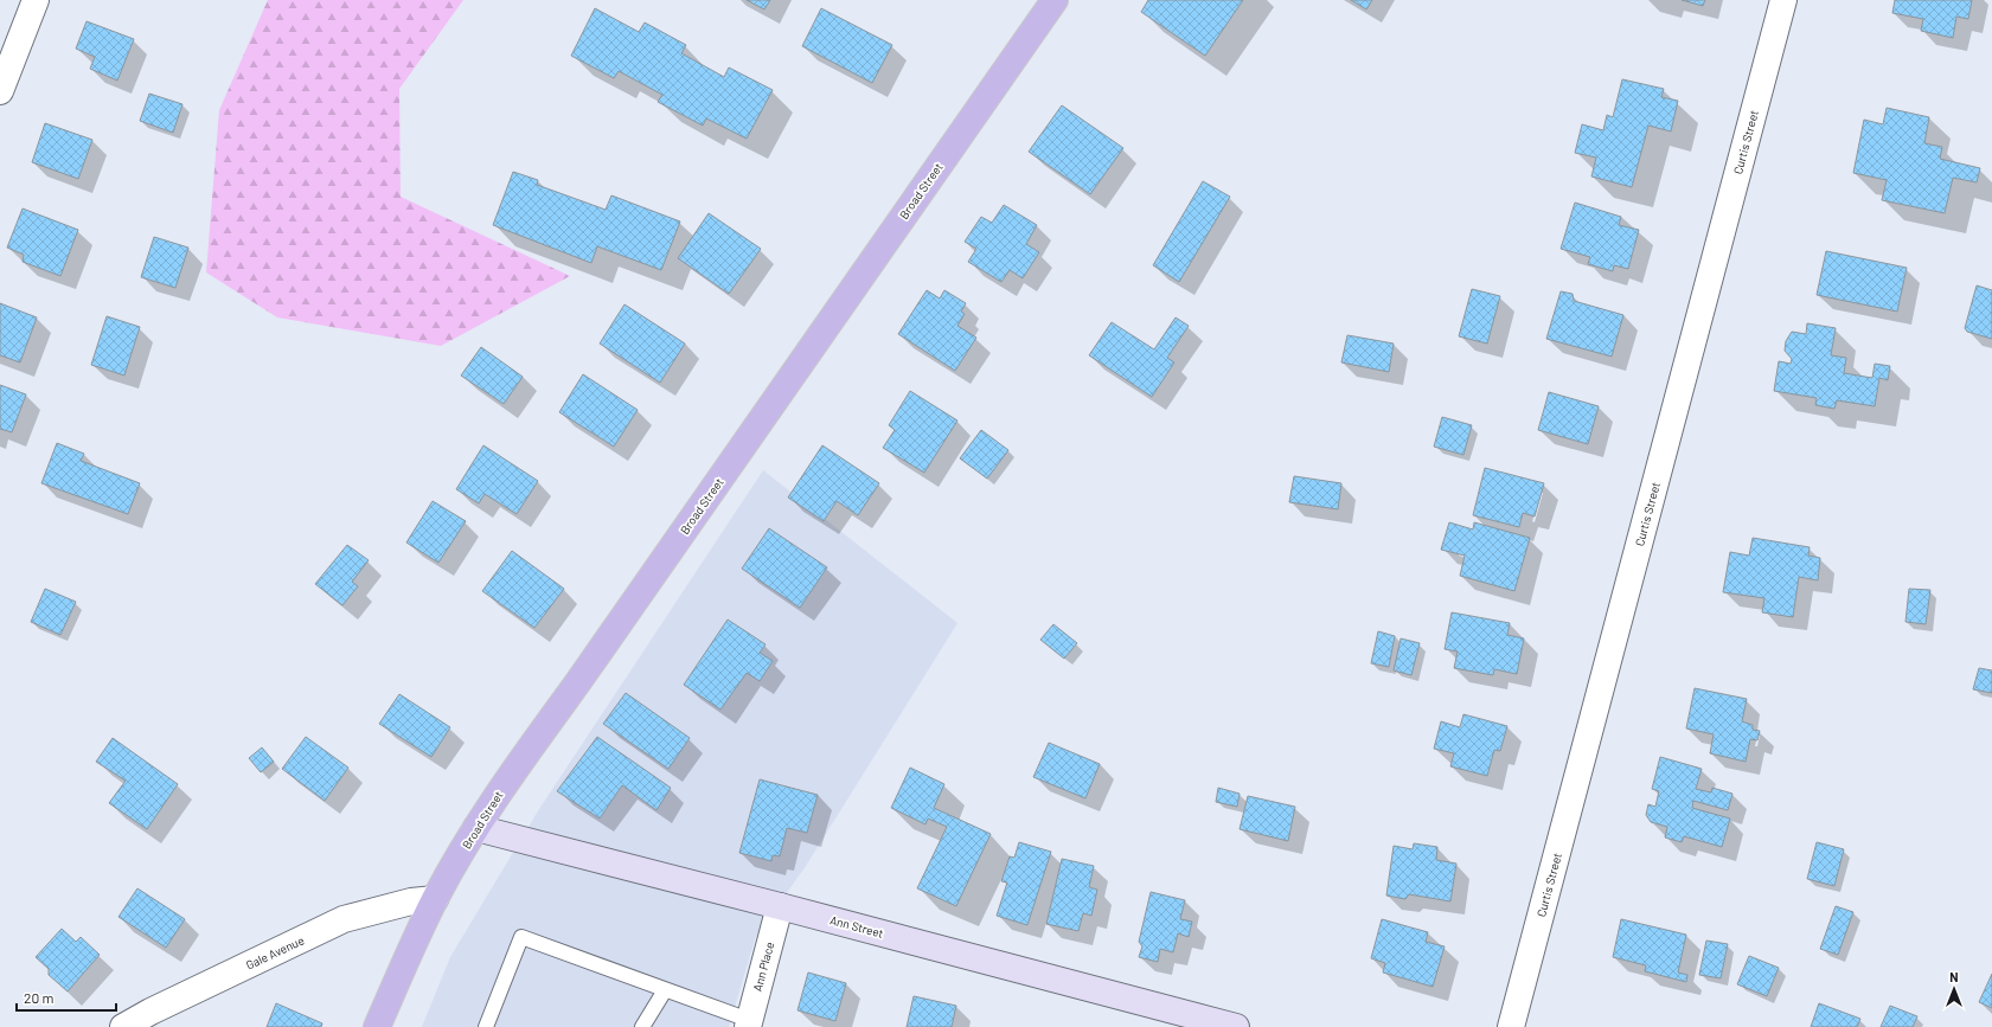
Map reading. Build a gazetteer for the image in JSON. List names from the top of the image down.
{
  "streets": {
    "main road": ["Broad Street", "Ann Street"],
    "street": ["Curtis Street", "Gale Avenue", "Ann Place"]
  },
  "crossings": [
    ["Broad Street", "Ann Street"],
    ["Broad Street", "Gale Avenue"],
    ["Ann Street", "Ann Place"]
  ],
  "scale_bar": "20 m",
  "north": "top"
}
